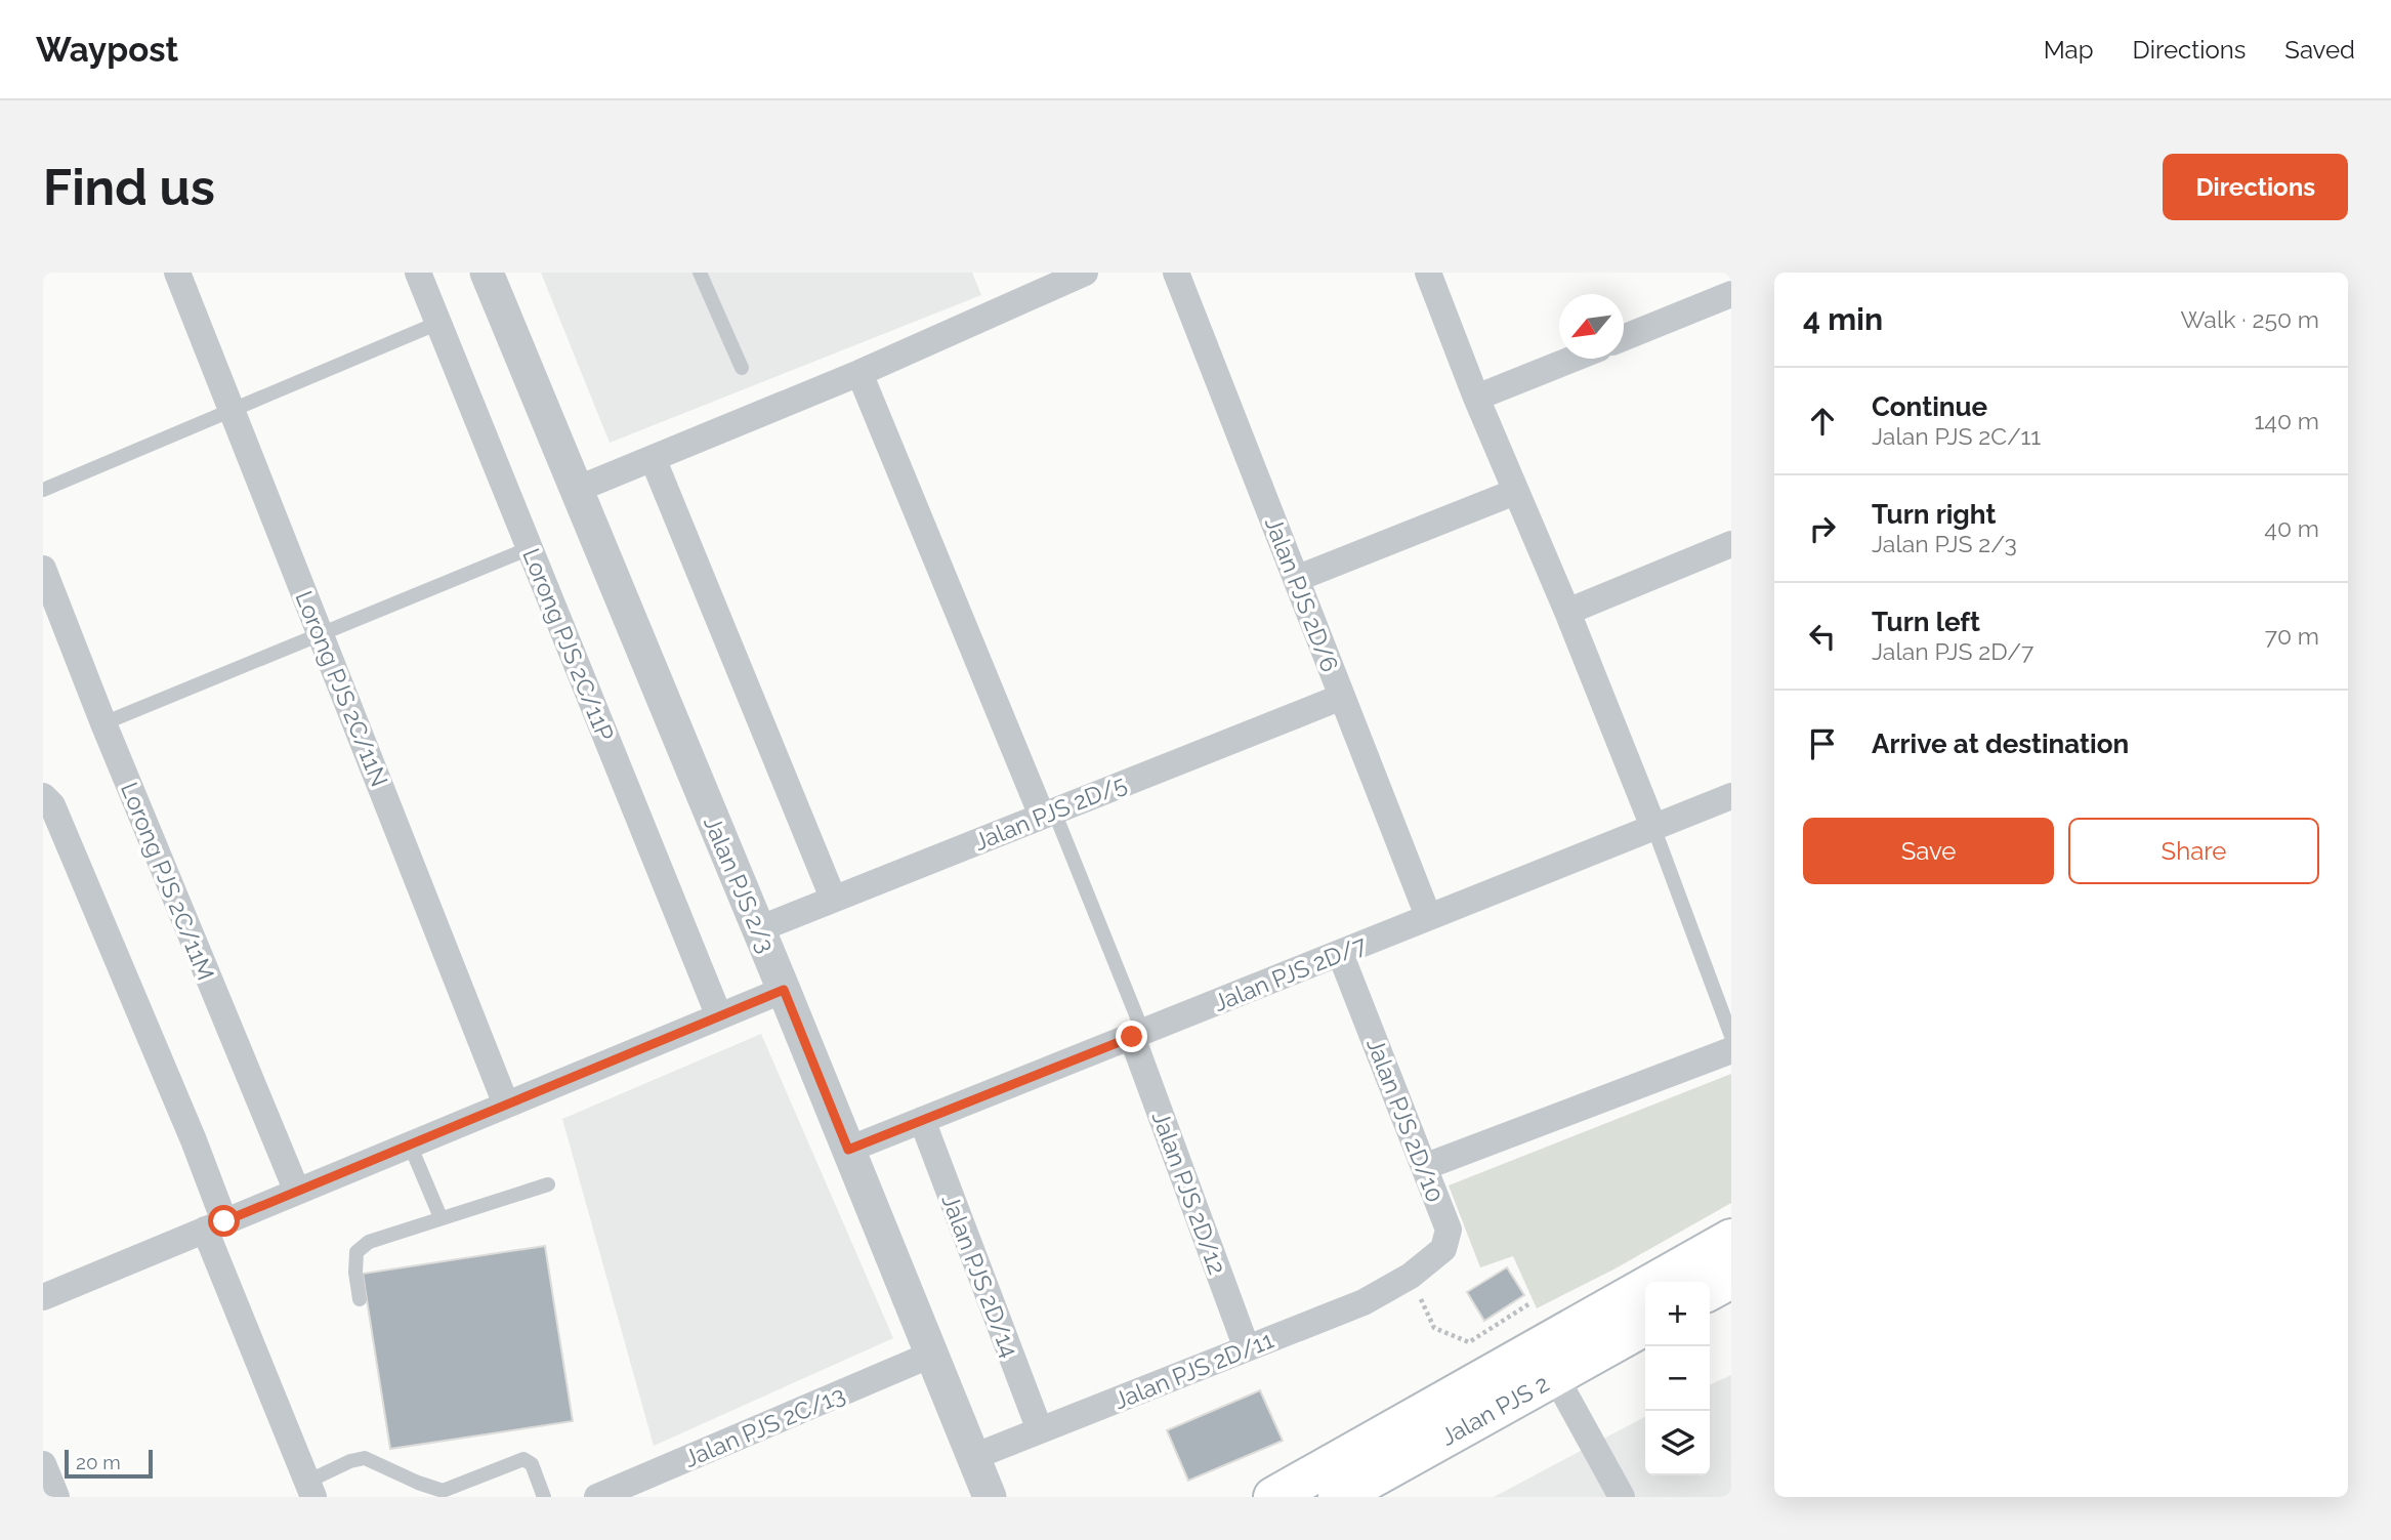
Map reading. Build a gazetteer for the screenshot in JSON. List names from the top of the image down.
{
  "streets": {
    "main road": ["Jalan PJS 2"],
    "street": [
      "Jalan PJS 2D/6",
      "Lorong PJS 2C/11P",
      "Lorong PJS 2C/11N",
      "Jalan PJS 2D/5",
      "Lorong PJS 2C/11M",
      "Jalan PJS 2/3",
      "Jalan PJS 2D/7",
      "Jalan PJS 2D/10",
      "Jalan PJS 2D/12",
      "Jalan PJS 2D/14",
      "Jalan PJS 2D/11",
      "Jalan PJS 2C/13"
    ]
  },
  "crossings": [
    ["Jalan PJS 2D/6", "Jalan PJS 2D/5"],
    ["Jalan PJS 2D/6", "Jalan PJS 2D/7"],
    ["Jalan PJS 2D/5", "Jalan PJS 2/3"],
    ["Jalan PJS 2/3", "Jalan PJS 2D/7"],
    ["Jalan PJS 2/3", "Jalan PJS 2D/11"],
    ["Jalan PJS 2/3", "Jalan PJS 2C/13"],
    ["Jalan PJS 2D/7", "Jalan PJS 2D/10"],
    ["Jalan PJS 2D/7", "Jalan PJS 2D/12"],
    ["Jalan PJS 2D/7", "Jalan PJS 2D/14"],
    ["Jalan PJS 2D/10", "Jalan PJS 2D/11"],
    ["Jalan PJS 2D/12", "Jalan PJS 2D/11"],
    ["Jalan PJS 2D/14", "Jalan PJS 2D/11"]
  ],
  "scale_bar": "20 m",
  "north": "bottom left",
  "page": {
    "header": "Waypost",
    "nav": ["Map", "Directions", "Saved"],
    "buttons": [
      "Directions",
      ["Save", "Share"]
    ],
    "title": "Find us",
    "heading": ["4 min", "Walk · 250 m"],
    "list": [
      ["Continue", "Jalan PJS 2C/11", "140 m"],
      ["Turn right", "Jalan PJS 2/3", "40 m"],
      ["Turn left", "Jalan PJS 2D/7", "70 m"],
      "Arrive at destination"
    ],
    "map_buttons": ["+", "−"],
    "scale": "20 m"
  }
}
